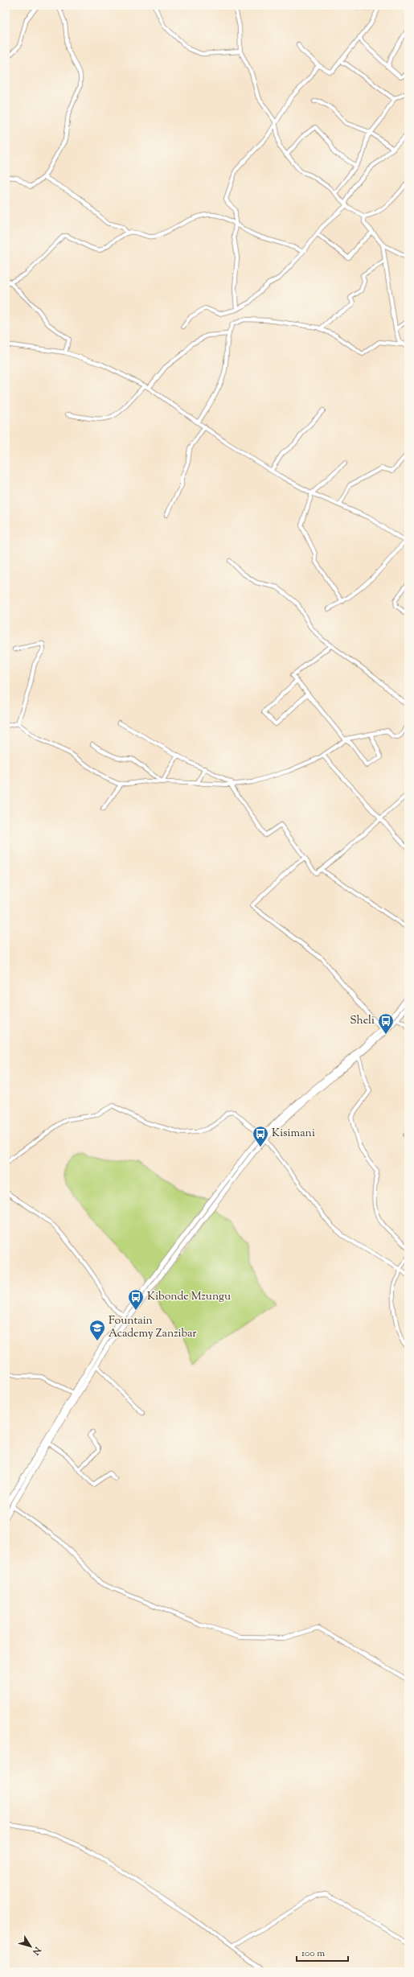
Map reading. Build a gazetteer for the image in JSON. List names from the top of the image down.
{
  "places": {
    "bus stop": ["Sheli", "Kisimani", "Kibonde Mzungu"],
    "school or university": ["Fountain Academy Zanzibar"]
  },
  "scale_bar": "100 m",
  "north": "bottom right"
}
